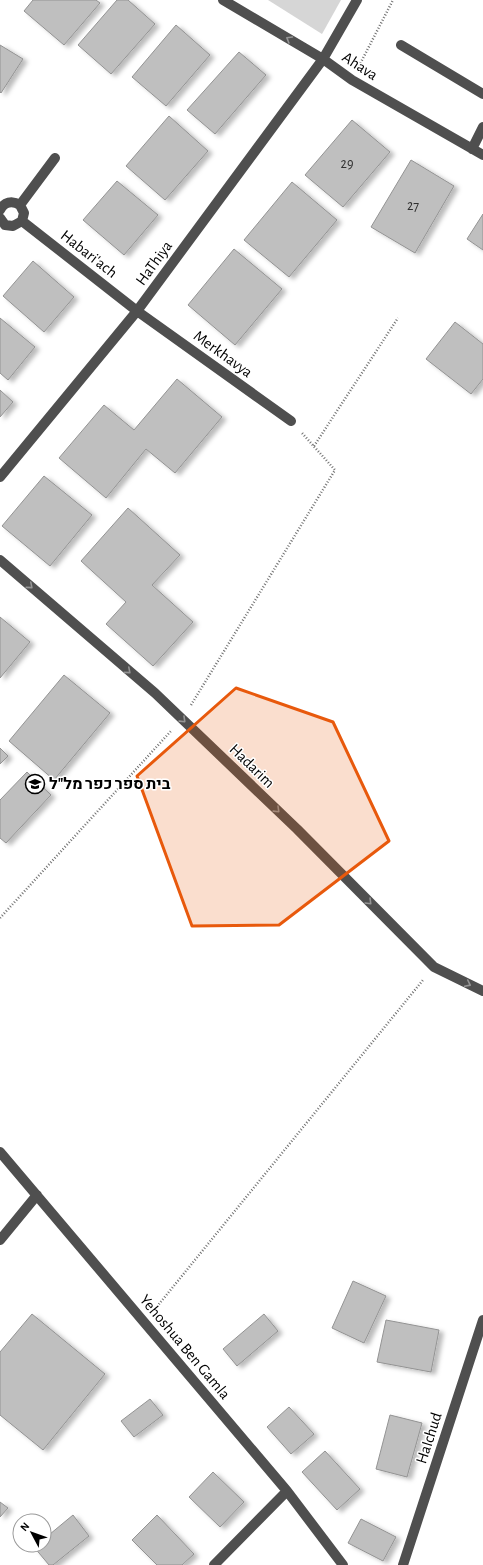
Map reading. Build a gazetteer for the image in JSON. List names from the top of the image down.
{
  "streets": {
    "street": [
      "Ahava",
      "Habari'ach",
      "HaThiya",
      "Merkhavya",
      "Hadarim",
      "Yehoshua Ben Gamla",
      "HaIchud"
    ]
  },
  "crossings": [
    ["Ahava", "HaThiya"],
    ["Habari'ach", "HaThiya"],
    ["Habari'ach", "Merkhavya"],
    ["HaThiya", "Merkhavya"]
  ],
  "one_way": ["Ahava", "Hadarim"],
  "places": {
    "school or university": ["בית ספר כפר מל\"ל"]
  },
  "house_numbers": ["29", "27"],
  "north": "top left"
}
